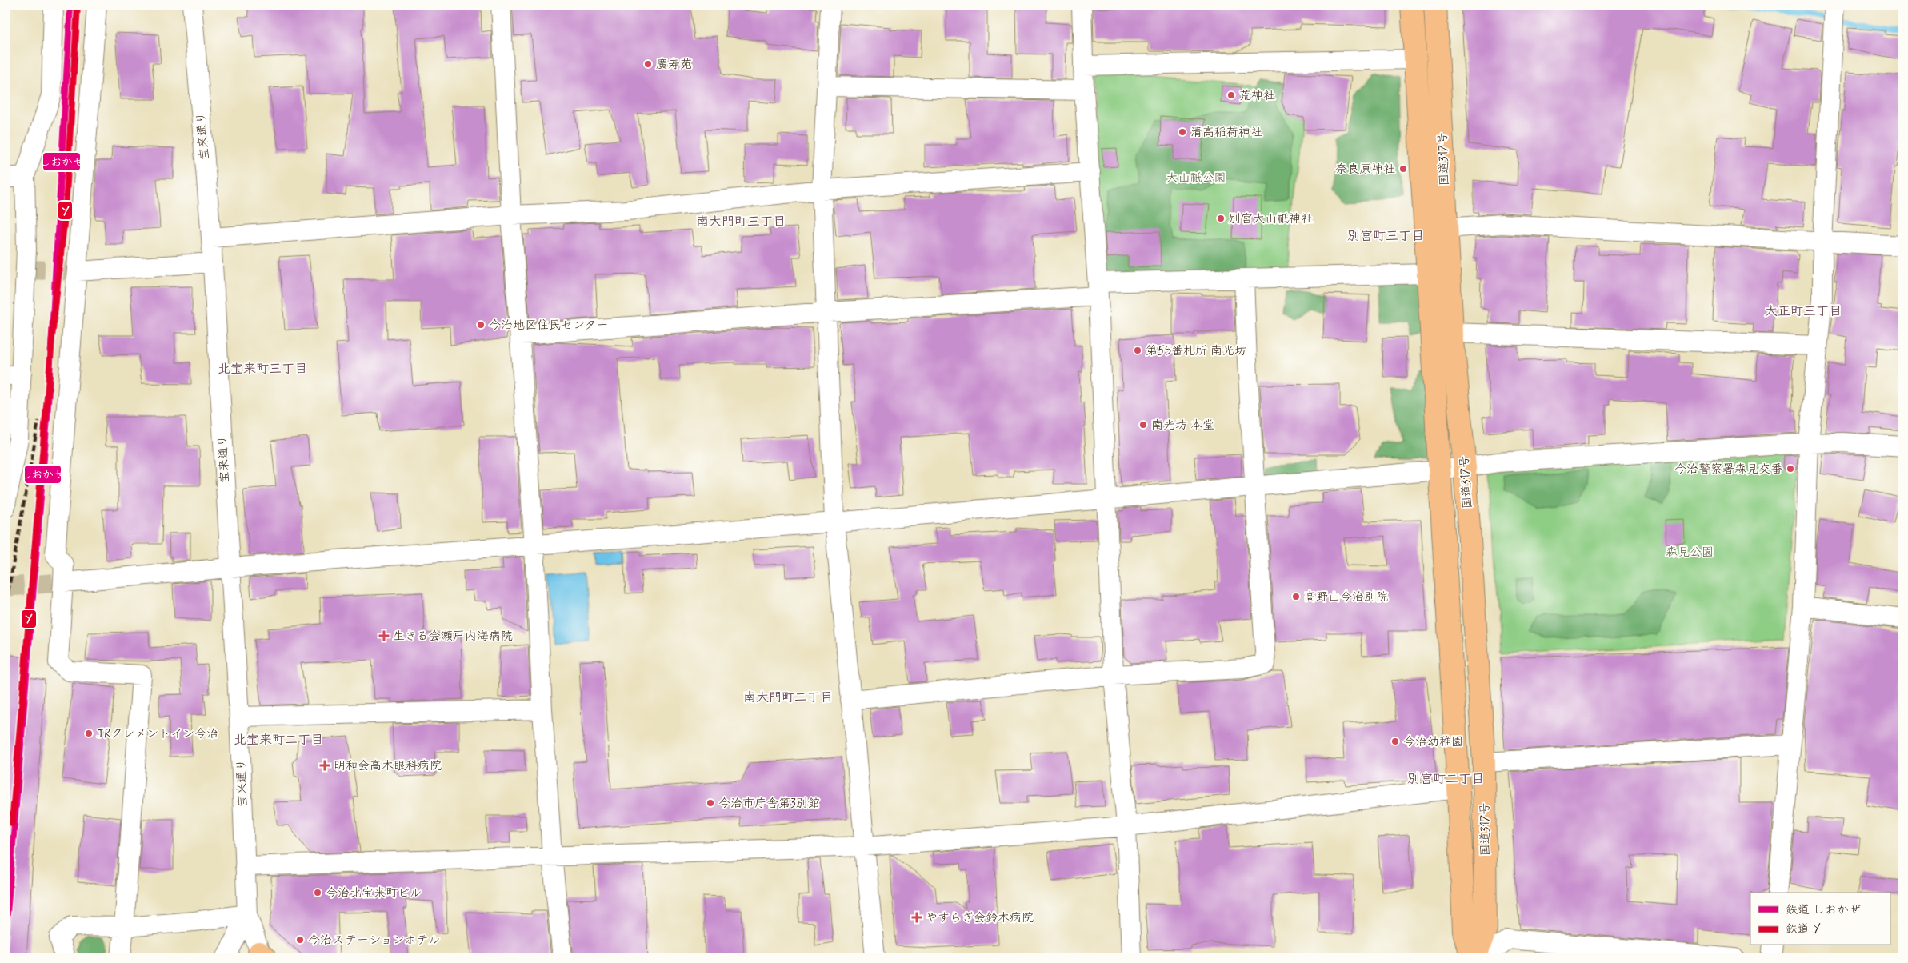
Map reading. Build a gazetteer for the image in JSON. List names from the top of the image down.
{
  "streets": {
    "highway": ["国道317号"],
    "street": ["宝来通り"]
  },
  "districts": [
    "南大門町三丁目",
    "別宮町三丁目",
    "大正町三丁目",
    "北宝来町三丁目",
    "南大門町二丁目",
    "北宝来町二丁目",
    "別宮町二丁目"
  ],
  "parks": ["大山祇公園", "森見公園"],
  "places": {
    "other": [
      "廣寿苑",
      "荒神社",
      "清高稲荷神社",
      "奈良原神社",
      "別宮大山祇神社",
      "今治地区住民センター",
      "第55番札所 南光坊",
      "南光坊 本堂",
      "今治警察署森見交番",
      "高野山今治別院",
      "JRクレメントイン今治",
      "今治幼稚園",
      "今治市庁舎第3別館",
      "今治北宝来町ビル",
      "今治ステーションホテル"
    ],
    "health": ["生きる会瀬戸内海病院", "明和会高木眼科病院", "やすらぎ会鈴木病院"]
  },
  "lines": ["rail line しおかぜ", "rail line Y"],
  "legend": ["鉄道 しおかぜ", "鉄道 Y"]
}
